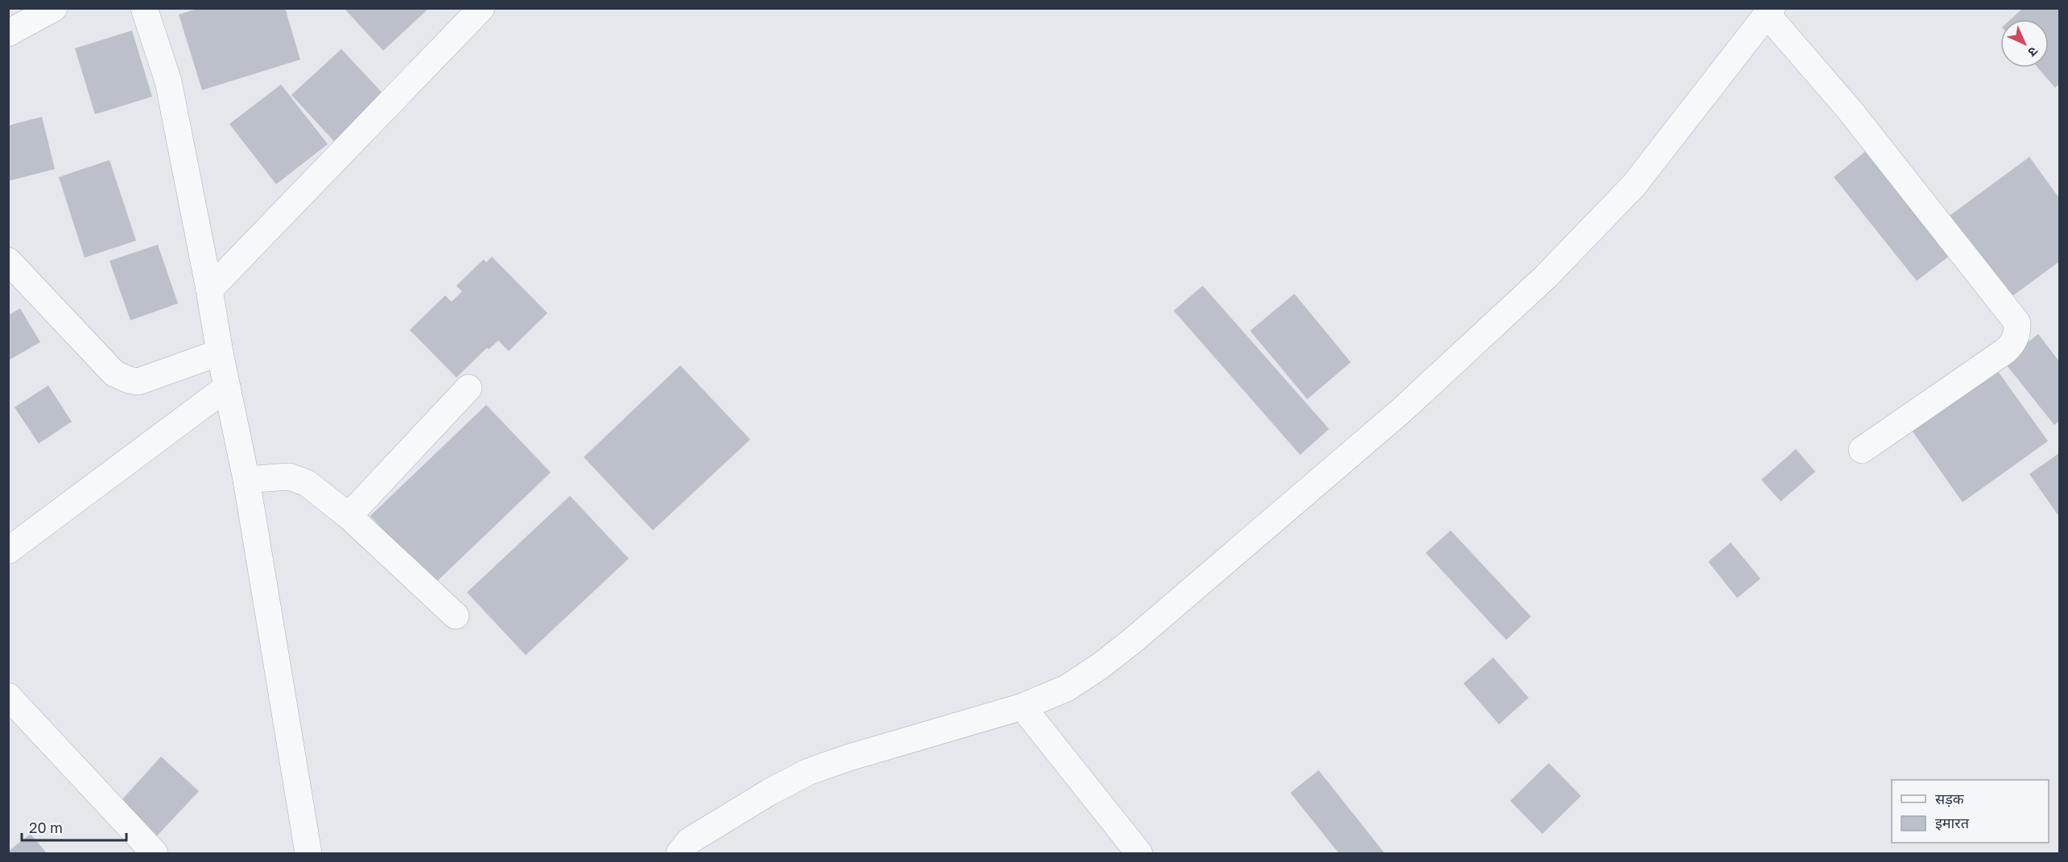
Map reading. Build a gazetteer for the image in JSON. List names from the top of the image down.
{
  "legend": ["सड़क", "इमारत"],
  "scale_bar": "20 m",
  "north": "bottom right"
}
